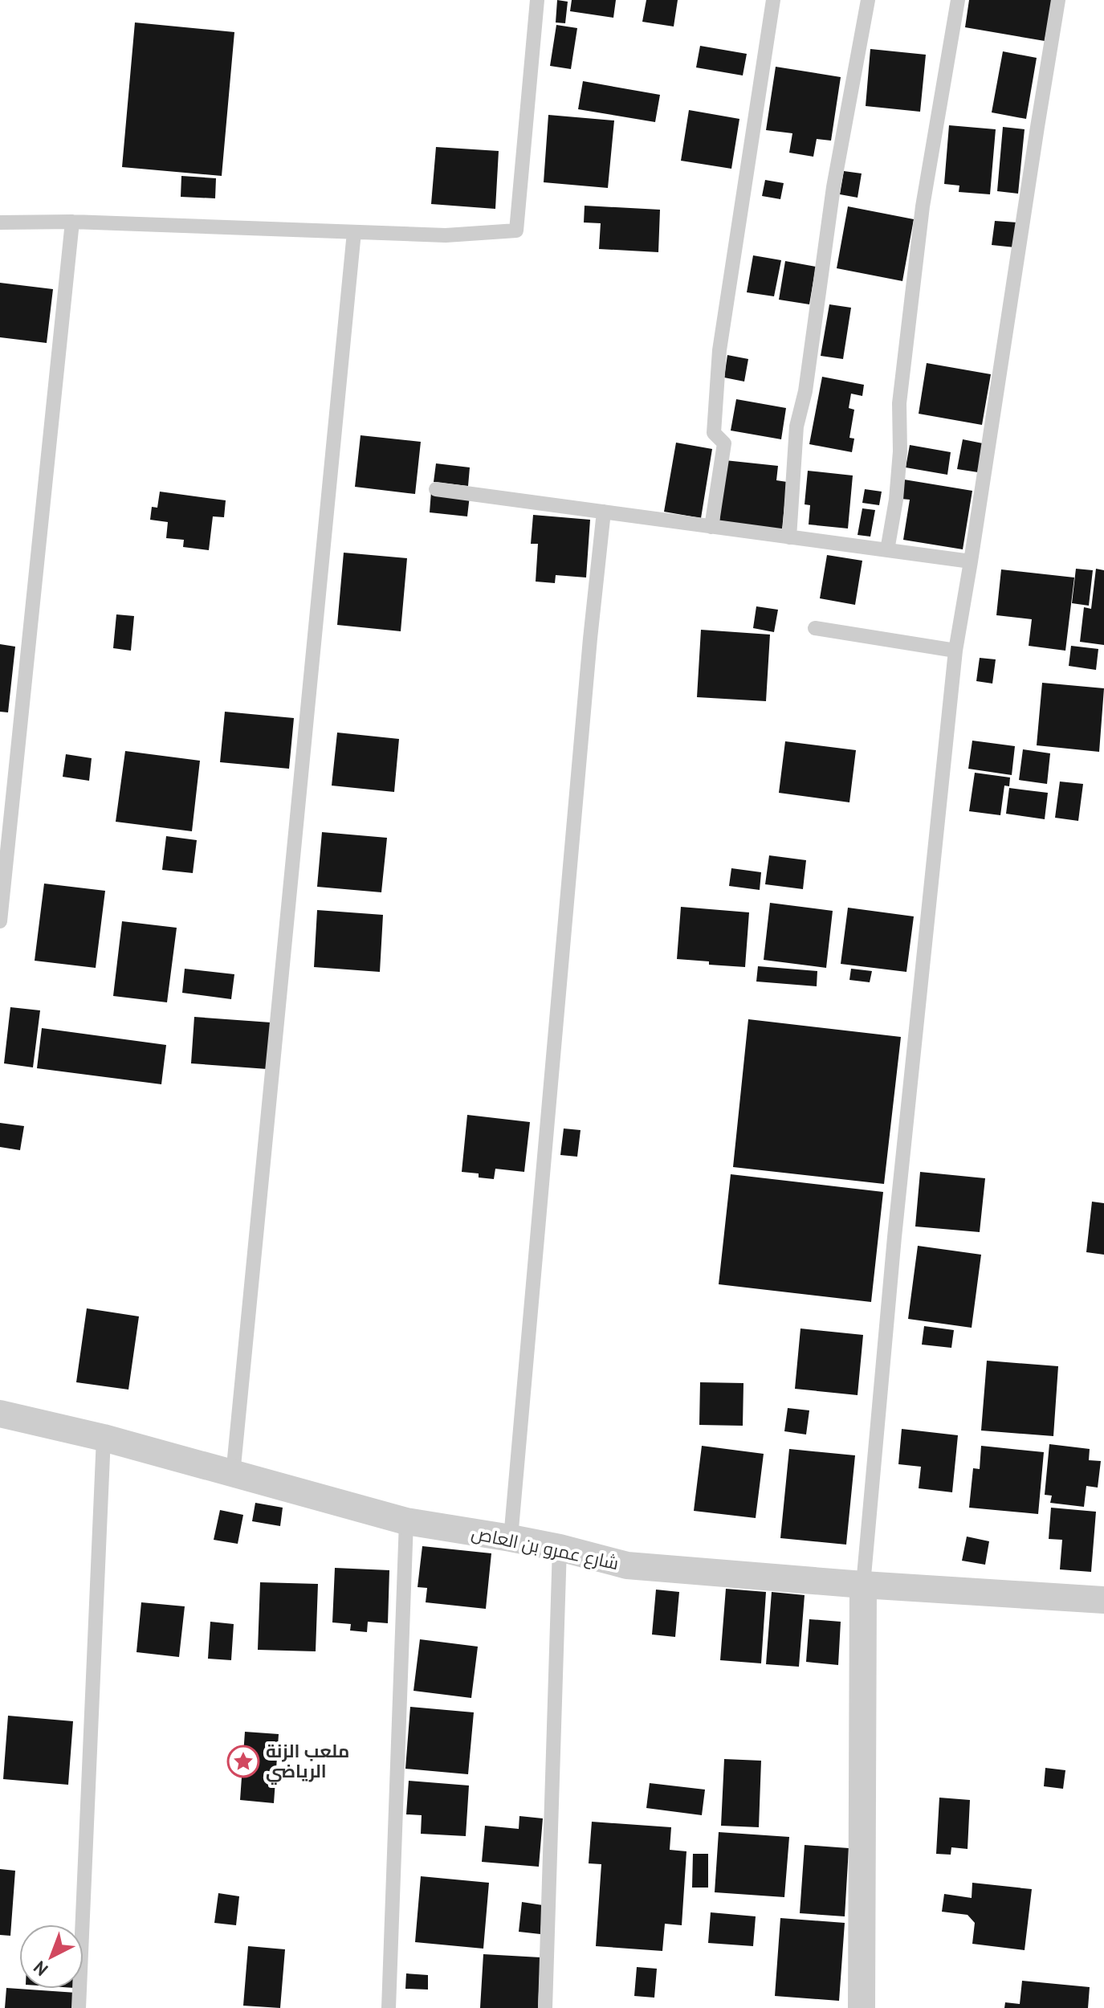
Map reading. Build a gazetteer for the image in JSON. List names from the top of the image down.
{
  "streets": {
    "street": ["شارع عمرو بن العاص"]
  },
  "places": {
    "place": ["ملعب الزنة الرياضي"]
  },
  "north": "bottom left"
}
